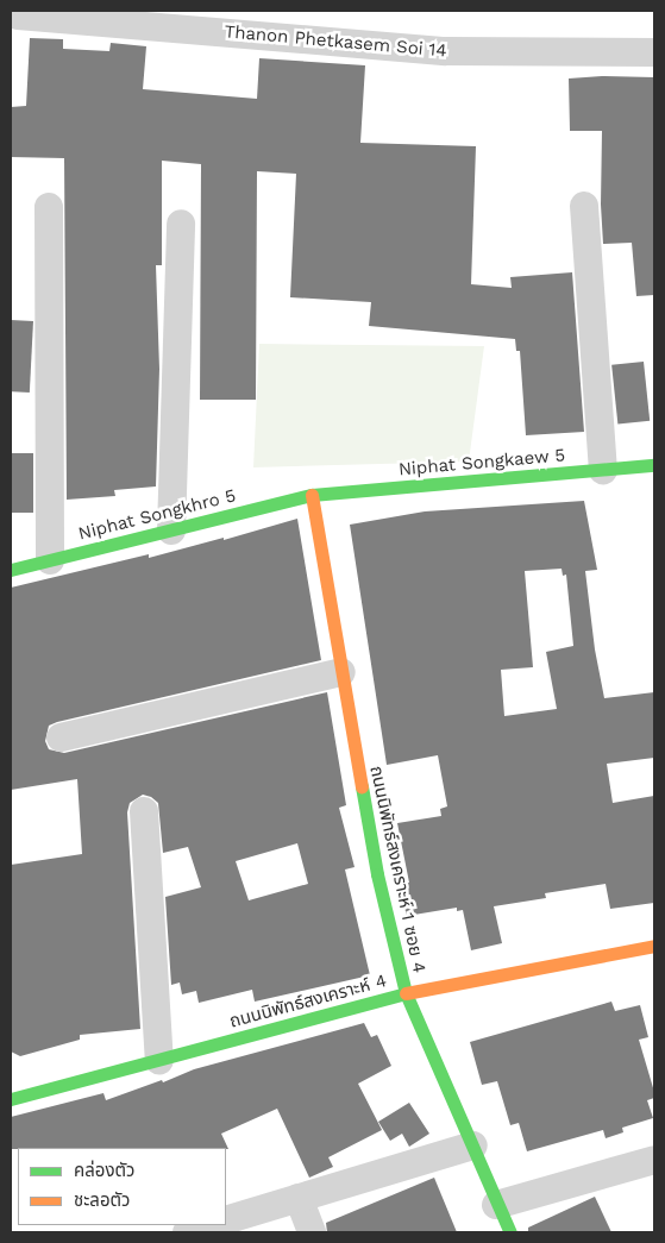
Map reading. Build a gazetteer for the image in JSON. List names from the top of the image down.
{
  "streets": {
    "street": [
      "Thanon Phetkasem Soi 14",
      "Niphat Songkaew 5",
      "Niphat Songkhro 5",
      "ถนนนิพัทธ์สงเคราะห์ 1 ซอย 4",
      "ถนนนิพัทธ์สงเคราะห์ 4"
    ]
  },
  "crossings": [
    ["Niphat Songkaew 5", "Niphat Songkhro 5"],
    ["Niphat Songkaew 5", "ถนนนิพัทธ์สงเคราะห์ 1 ซอย 4"],
    ["Niphat Songkhro 5", "ถนนนิพัทธ์สงเคราะห์ 1 ซอย 4"],
    ["ถนนนิพัทธ์สงเคราะห์ 1 ซอย 4", "ถนนนิพัทธ์สงเคราะห์ 4"]
  ],
  "legend": ["คล่องตัว", "ชะลอตัว"]
}
